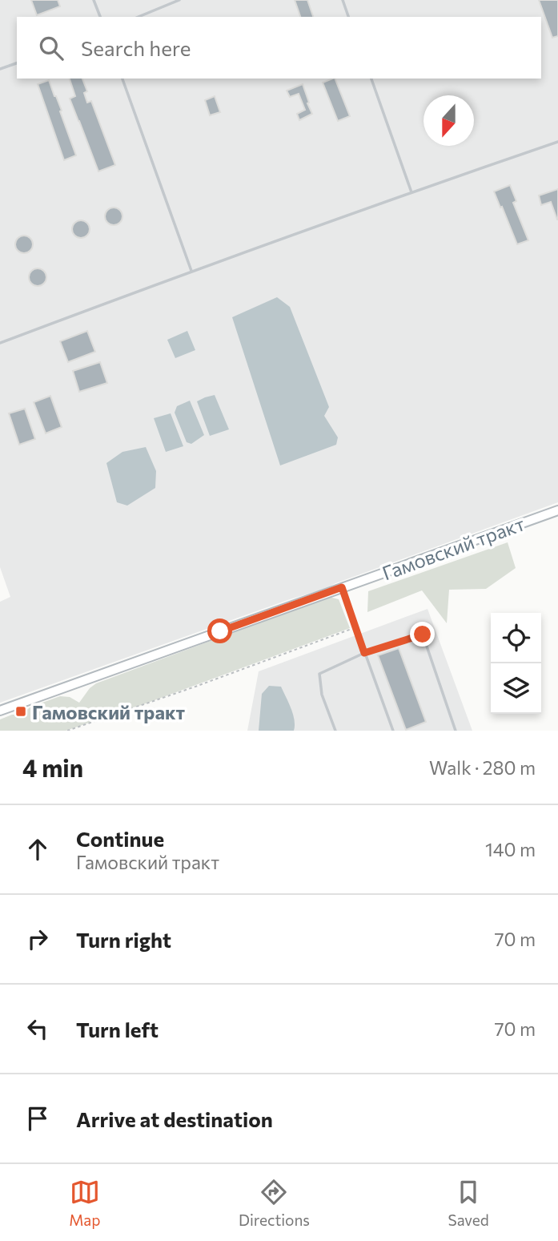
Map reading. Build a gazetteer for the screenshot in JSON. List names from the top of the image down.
{
  "streets": {
    "street": ["Гамовский тракт"]
  },
  "places": {
    "transit": ["Гамовский тракт"]
  },
  "north": "bottom",
  "page": {
    "search": "Search here",
    "heading": ["4 min", "Walk · 280 m"],
    "list": [
      ["Continue", "Гамовский тракт", "140 m"],
      ["Turn right", "70 m"],
      ["Turn left", "70 m"],
      "Arrive at destination"
    ],
    "nav": ["Map", "Directions", "Saved"]
  }
}
